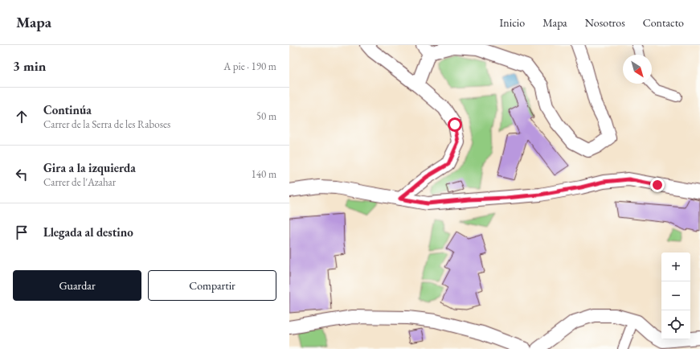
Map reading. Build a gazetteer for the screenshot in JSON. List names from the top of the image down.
{
  "north": "bottom right",
  "page": {
    "header": "Mapa",
    "nav": [
      "Inicio",
      "Mapa",
      "Nosotros",
      "Contacto"
    ],
    "heading": ["3 min", "A pie · 190 m"],
    "list": [
      ["Continúa", "Carrer de la Serra de les Raboses", "50 m"],
      ["Gira a la izquierda", "Carrer de l'Azahar", "140 m"],
      "Llegada al destino"
    ],
    "map_buttons": ["+", "−"],
    "buttons": ["Guardar", "Compartir"]
  }
}
